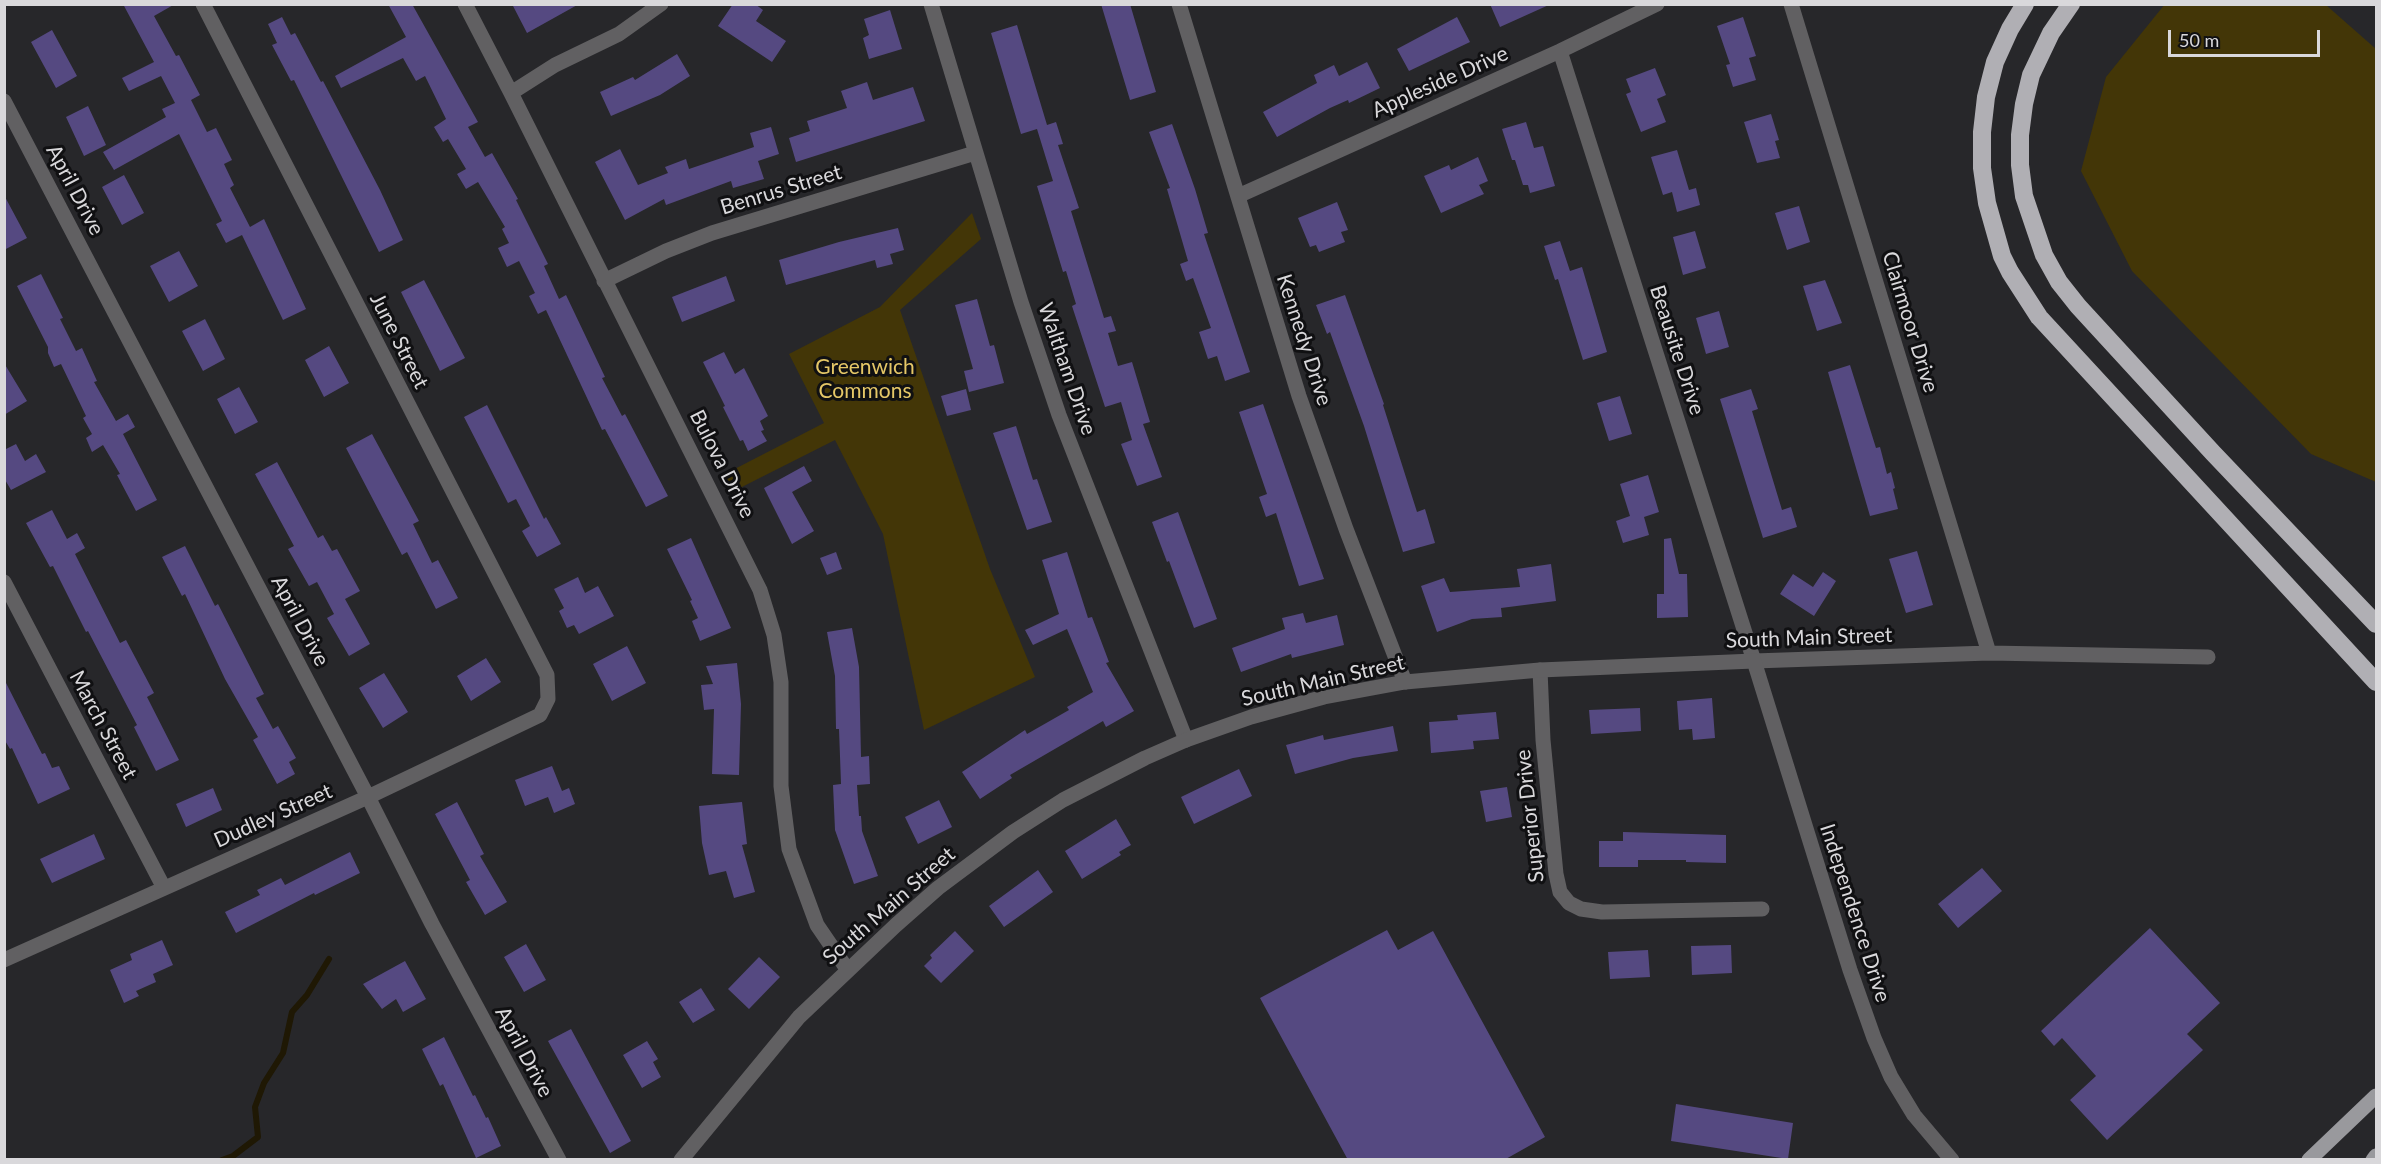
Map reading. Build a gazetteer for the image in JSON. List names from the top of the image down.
{
  "streets": {
    "street": [
      "Appleside Drive",
      "April Drive",
      "Benrus Street",
      "Clairmoor Drive",
      "Kennedy Drive",
      "June Street",
      "Beausite Drive",
      "Waltham Drive",
      "Bulova Drive",
      "South Main Street",
      "March Street",
      "Dudley Street",
      "Superior Drive",
      "Independence Drive"
    ]
  },
  "crossings": [
    ["Appleside Drive", "Kennedy Drive"],
    ["Appleside Drive", "Beausite Drive"],
    ["April Drive", "Dudley Street"],
    ["Benrus Street", "Waltham Drive"],
    ["Benrus Street", "Bulova Drive"],
    ["Clairmoor Drive", "South Main Street"],
    ["Kennedy Drive", "South Main Street"],
    ["June Street", "Dudley Street"],
    ["Beausite Drive", "South Main Street"],
    ["Beausite Drive", "Independence Drive"],
    ["Waltham Drive", "South Main Street"],
    ["Bulova Drive", "South Main Street"],
    ["South Main Street", "Superior Drive"],
    ["South Main Street", "Independence Drive"],
    ["March Street", "Dudley Street"]
  ],
  "parks": ["Greenwich Commons"],
  "scale_bar": "50 m"
}
